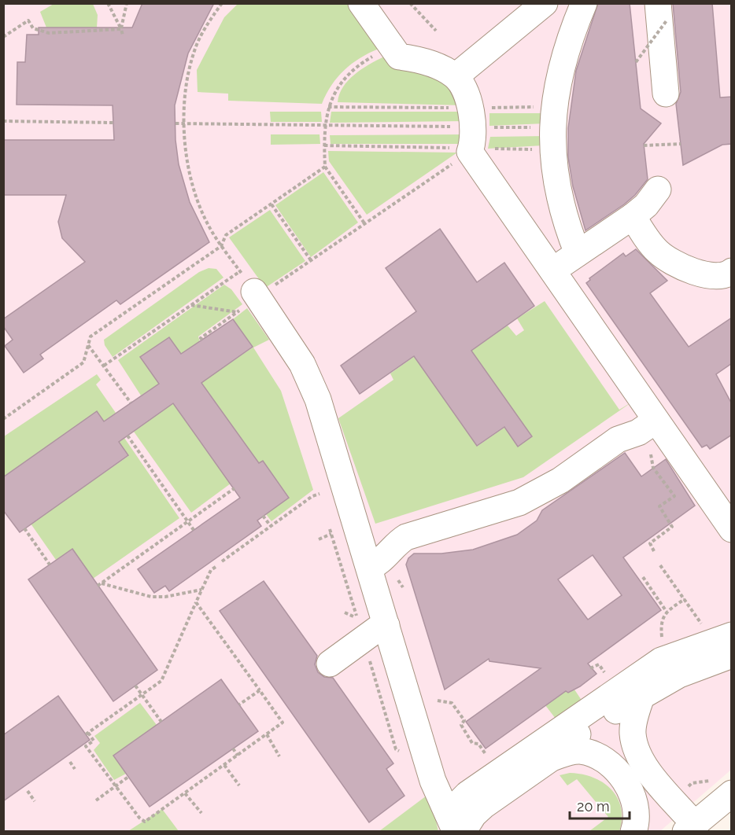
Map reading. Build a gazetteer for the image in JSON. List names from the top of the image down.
{
  "scale_bar": "20 m"
}
